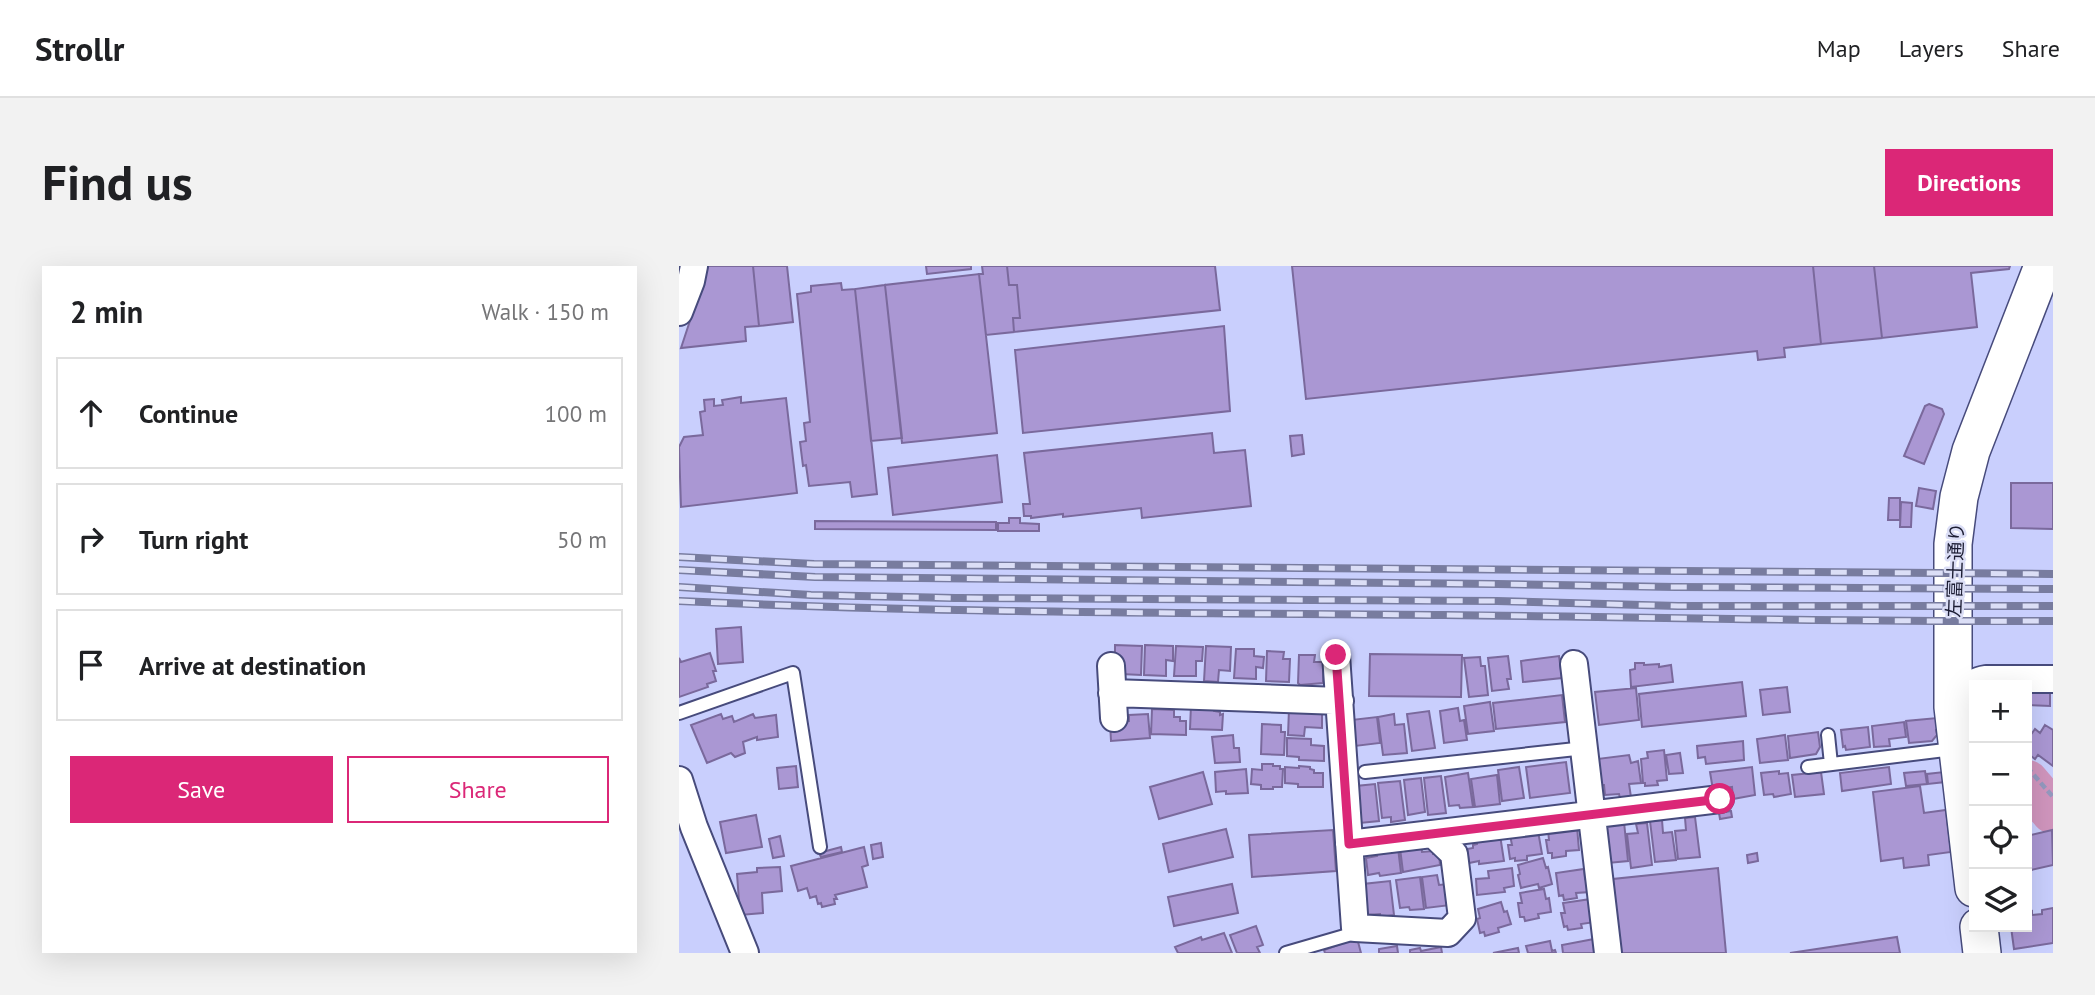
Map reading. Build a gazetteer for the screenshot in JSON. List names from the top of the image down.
{
  "streets": {
    "street": ["左富士通り"]
  },
  "page": {
    "header": "Strollr",
    "nav": ["Map", "Layers", "Share"],
    "buttons": [
      "Directions",
      ["Save", "Share"]
    ],
    "title": "Find us",
    "heading": ["2 min", "Walk · 150 m"],
    "list": [
      ["Continue", "100 m"],
      ["Turn right", "50 m"],
      "Arrive at destination"
    ],
    "map_buttons": ["+", "−"]
  }
}
